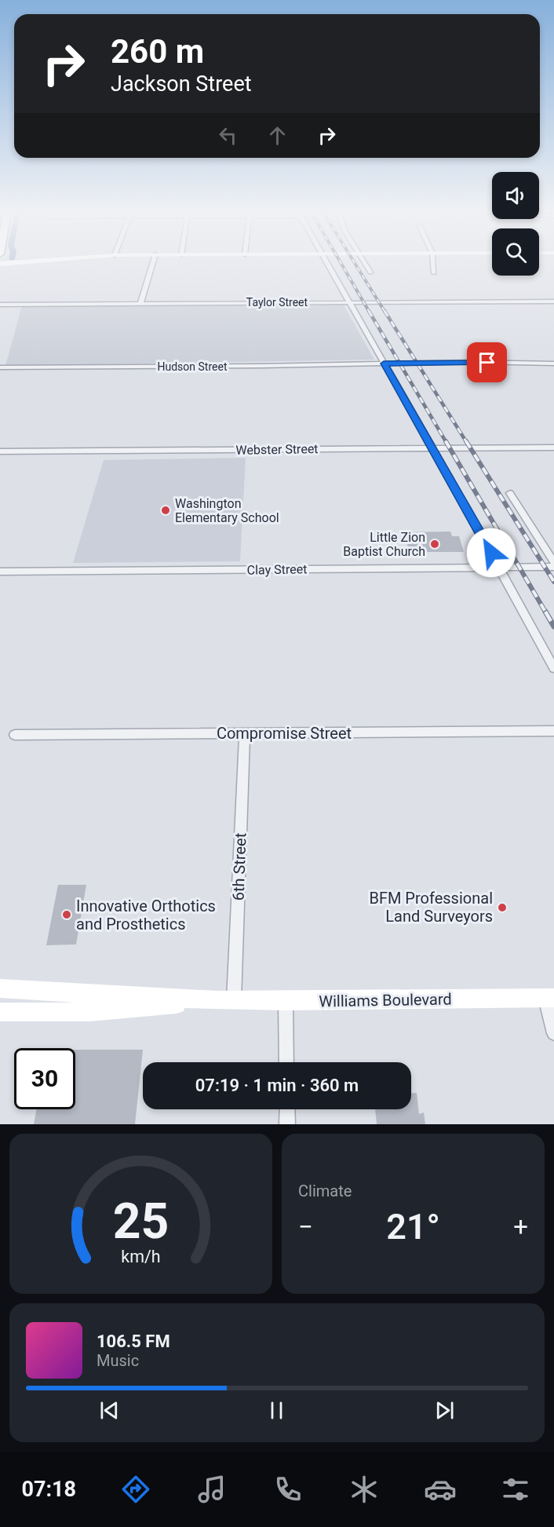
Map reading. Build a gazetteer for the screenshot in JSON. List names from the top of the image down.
{
  "streets": {
    "street": [
      "Taylor Street",
      "Hudson Street",
      "Webster Street",
      "Clay Street",
      "Compromise Street",
      "6th Street",
      "Williams Boulevard"
    ]
  },
  "crossings": [
    ["Compromise Street", "6th Street"],
    ["6th Street", "Williams Boulevard"]
  ],
  "places": [
    "Washington Elementary School",
    "Little Zion Baptist Church",
    "BFM Professional Land Surveyors",
    "Innovative Orthotics and Prosthetics"
  ],
  "page": {
    "turn": ["260 m", "Jackson Street"],
    "limit": "30",
    "trip": "07:19 · 1 min · 360 m",
    "tile": "Climate",
    "heat": ["−", "21°", "+"],
    "song": ["106.5 FM", "Music"],
    "tabs": "07:18",
    "gauge": ["25", "km/h"]
  }
}
